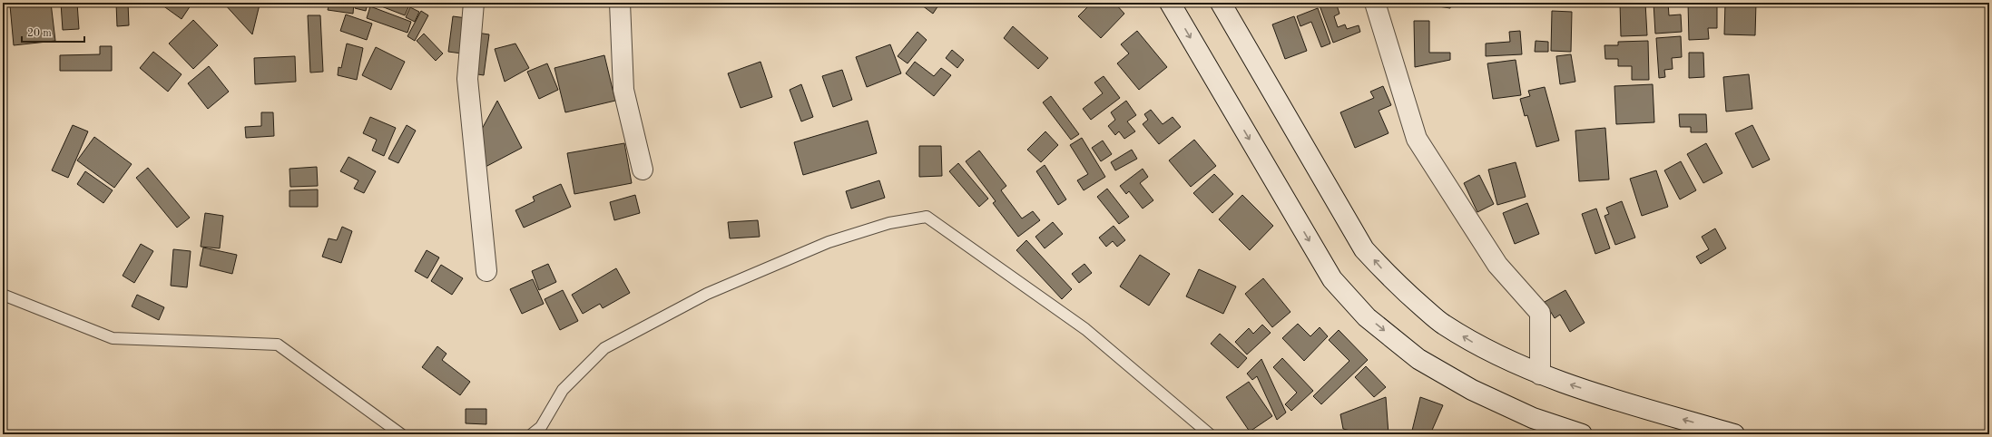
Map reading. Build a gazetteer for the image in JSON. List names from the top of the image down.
{
  "scale_bar": "20 m"
}
